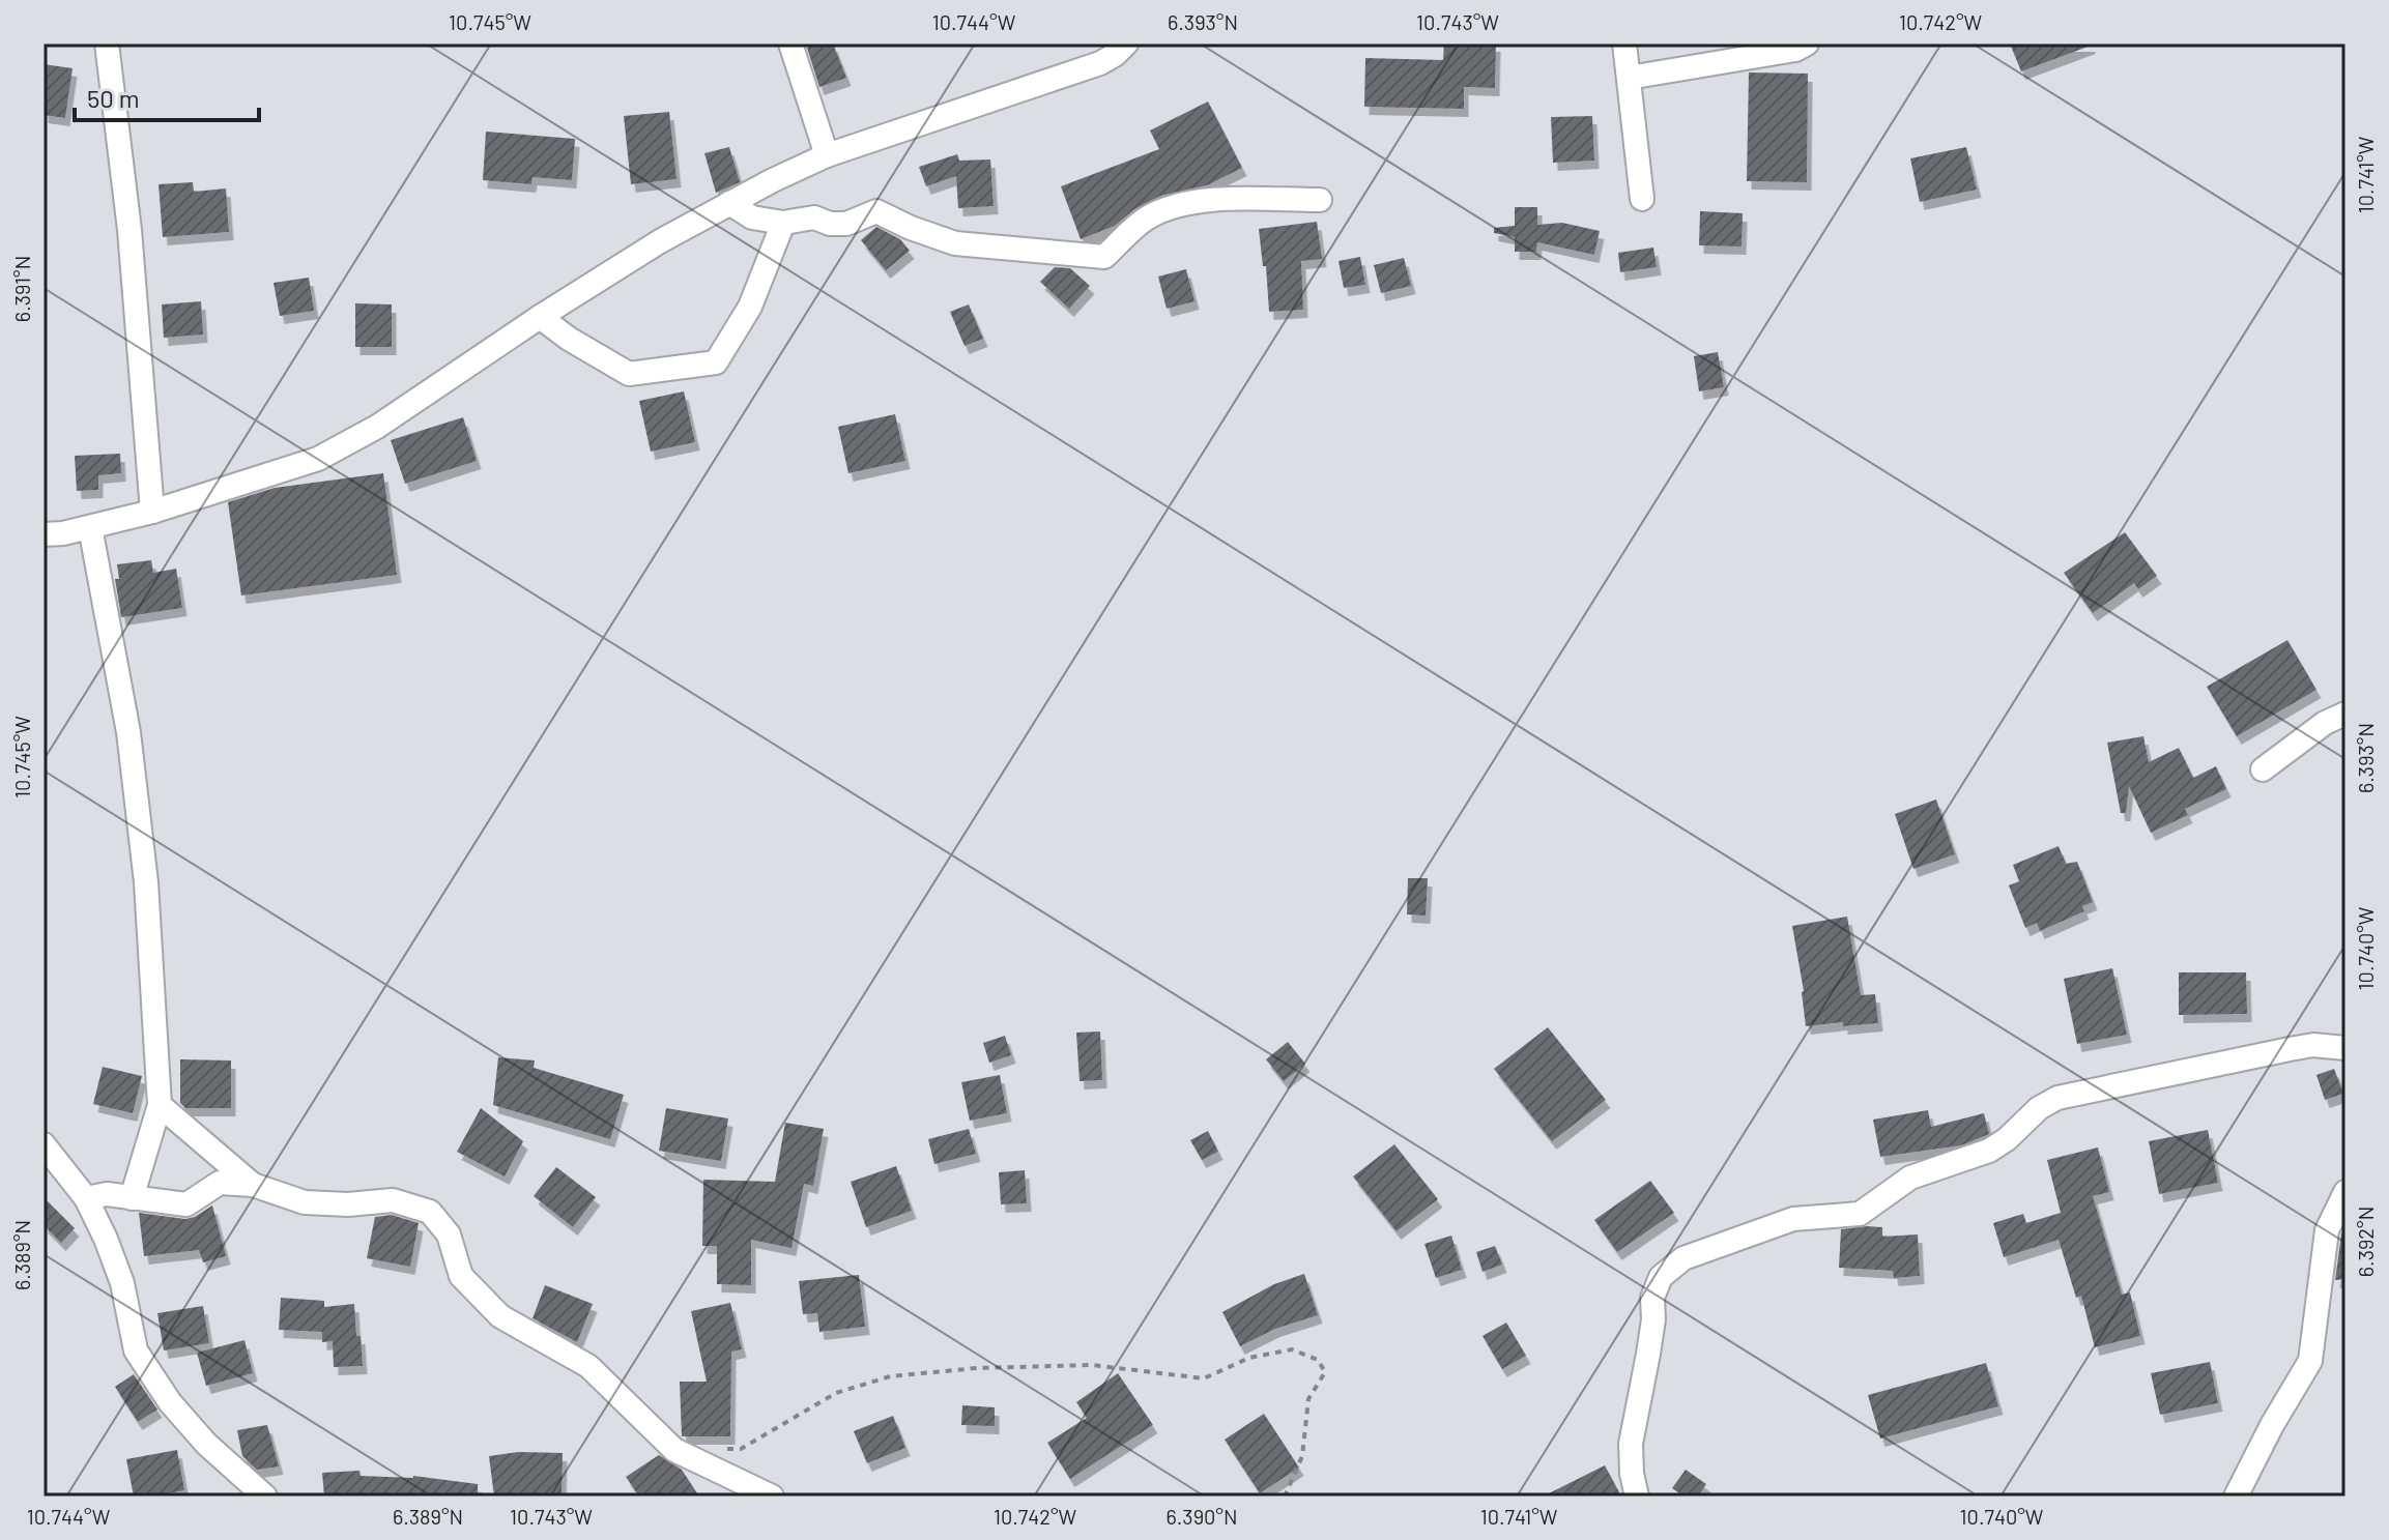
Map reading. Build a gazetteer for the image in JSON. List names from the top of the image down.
{
  "scale_bar": "50 m",
  "coordinates": [
    "10.745°W",
    "10.744°W",
    "6.393°N",
    "10.743°W",
    "10.742°W",
    "10.741°W",
    "6.391°N",
    "10.740°W",
    "6.392°N",
    "6.389°N",
    "6.390°N"
  ]
}
